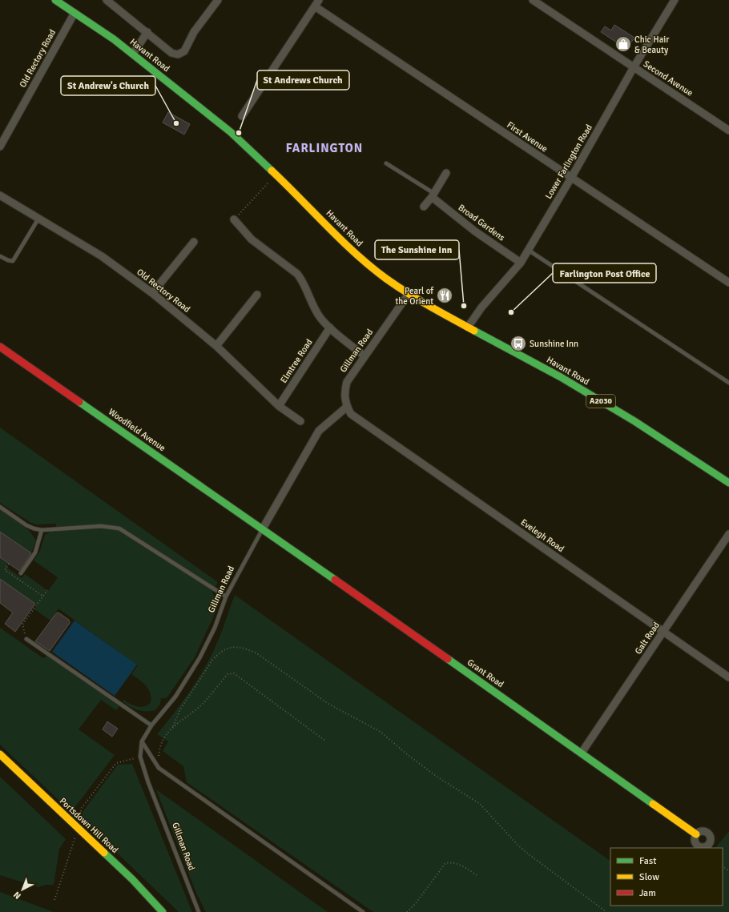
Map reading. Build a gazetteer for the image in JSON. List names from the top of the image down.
{
  "streets": {
    "main road": [
      "Havant Road",
      "A2030",
      "Woodfield Avenue",
      "Grant Road",
      "Portsdown Hill Road"
    ],
    "street": [
      "Old Rectory Road",
      "Second Avenue",
      "First Avenue",
      "Lower Farlington Road",
      "Broad Gardens",
      "Gillman Road",
      "Elmtree Road",
      "Evelegh Road",
      "Galt Road"
    ]
  },
  "crossings": [
    ["Havant Road", "Old Rectory Road"],
    ["Havant Road", "Lower Farlington Road"],
    ["Havant Road", "Gillman Road"],
    ["Old Rectory Road", "Elmtree Road"],
    ["Second Avenue", "Lower Farlington Road"],
    ["First Avenue", "Lower Farlington Road"],
    ["Lower Farlington Road", "Broad Gardens"],
    ["Gillman Road", "Woodfield Avenue"],
    ["Gillman Road", "Evelegh Road"],
    ["Gillman Road", "Grant Road"],
    ["Woodfield Avenue", "Grant Road"],
    ["Evelegh Road", "Galt Road"],
    ["Galt Road", "Grant Road"]
  ],
  "districts": ["FARLINGTON"],
  "places": {
    "shop": ["Chic Hair & Beauty"],
    "other": [
      "St Andrew's Church",
      "St Andrews Church",
      "The Sunshine Inn",
      "Farlington Post Office"
    ],
    "restaurant": ["Pearl of the Orient"],
    "bus stop": ["Sunshine Inn"]
  },
  "legend": ["Fast", "Slow", "Jam"],
  "north": "bottom left"
}
